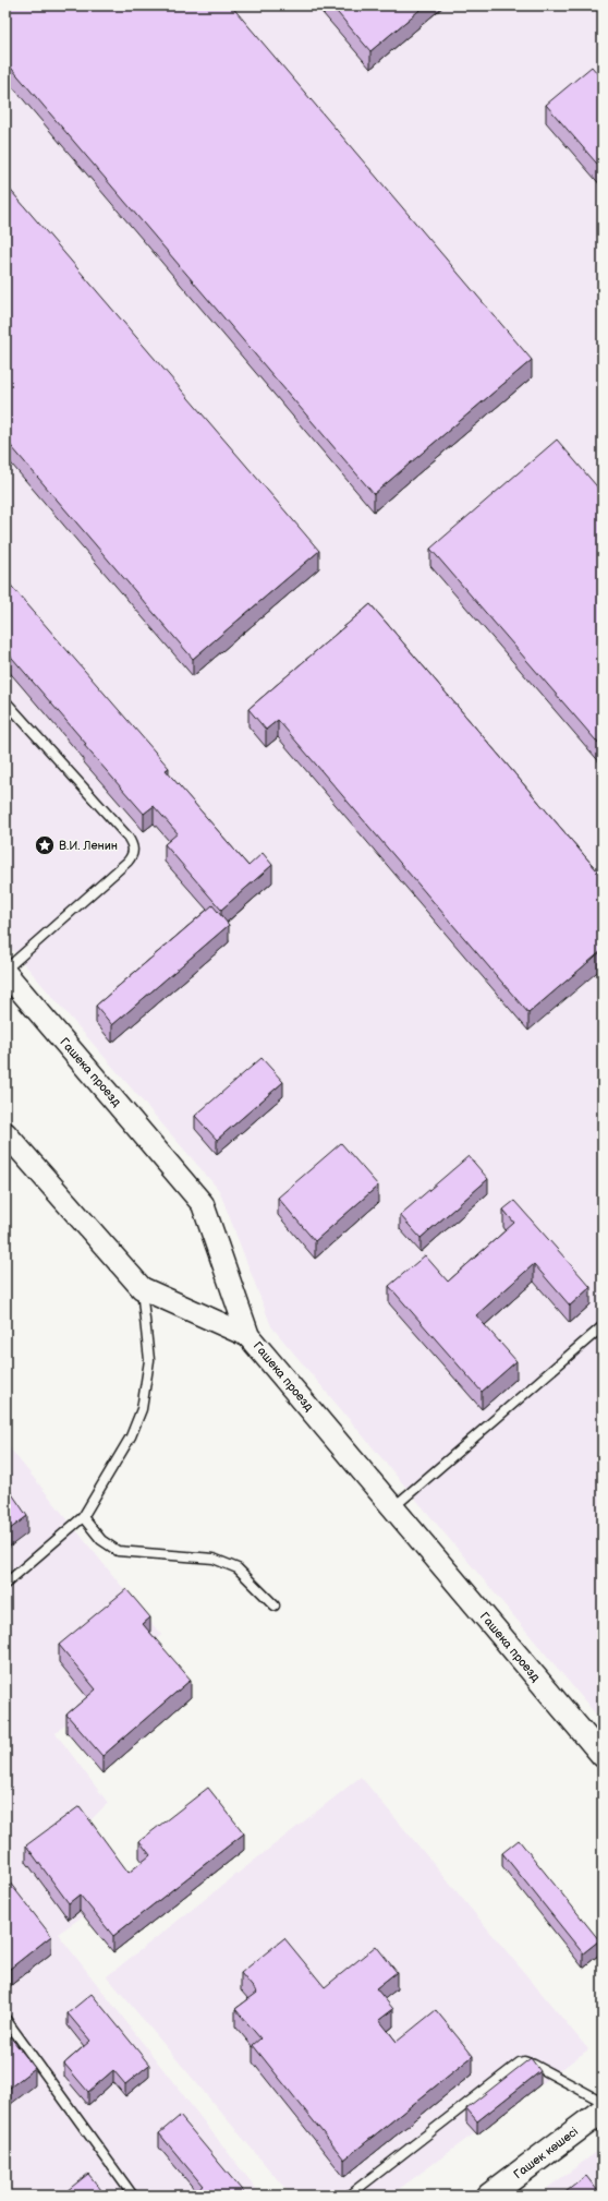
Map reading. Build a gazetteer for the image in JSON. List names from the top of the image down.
{
  "streets": {
    "main road": ["Гашек көшесі"],
    "street": ["Гашека проезд"]
  },
  "places": {
    "place": ["В.И. Ленин"]
  }
}
